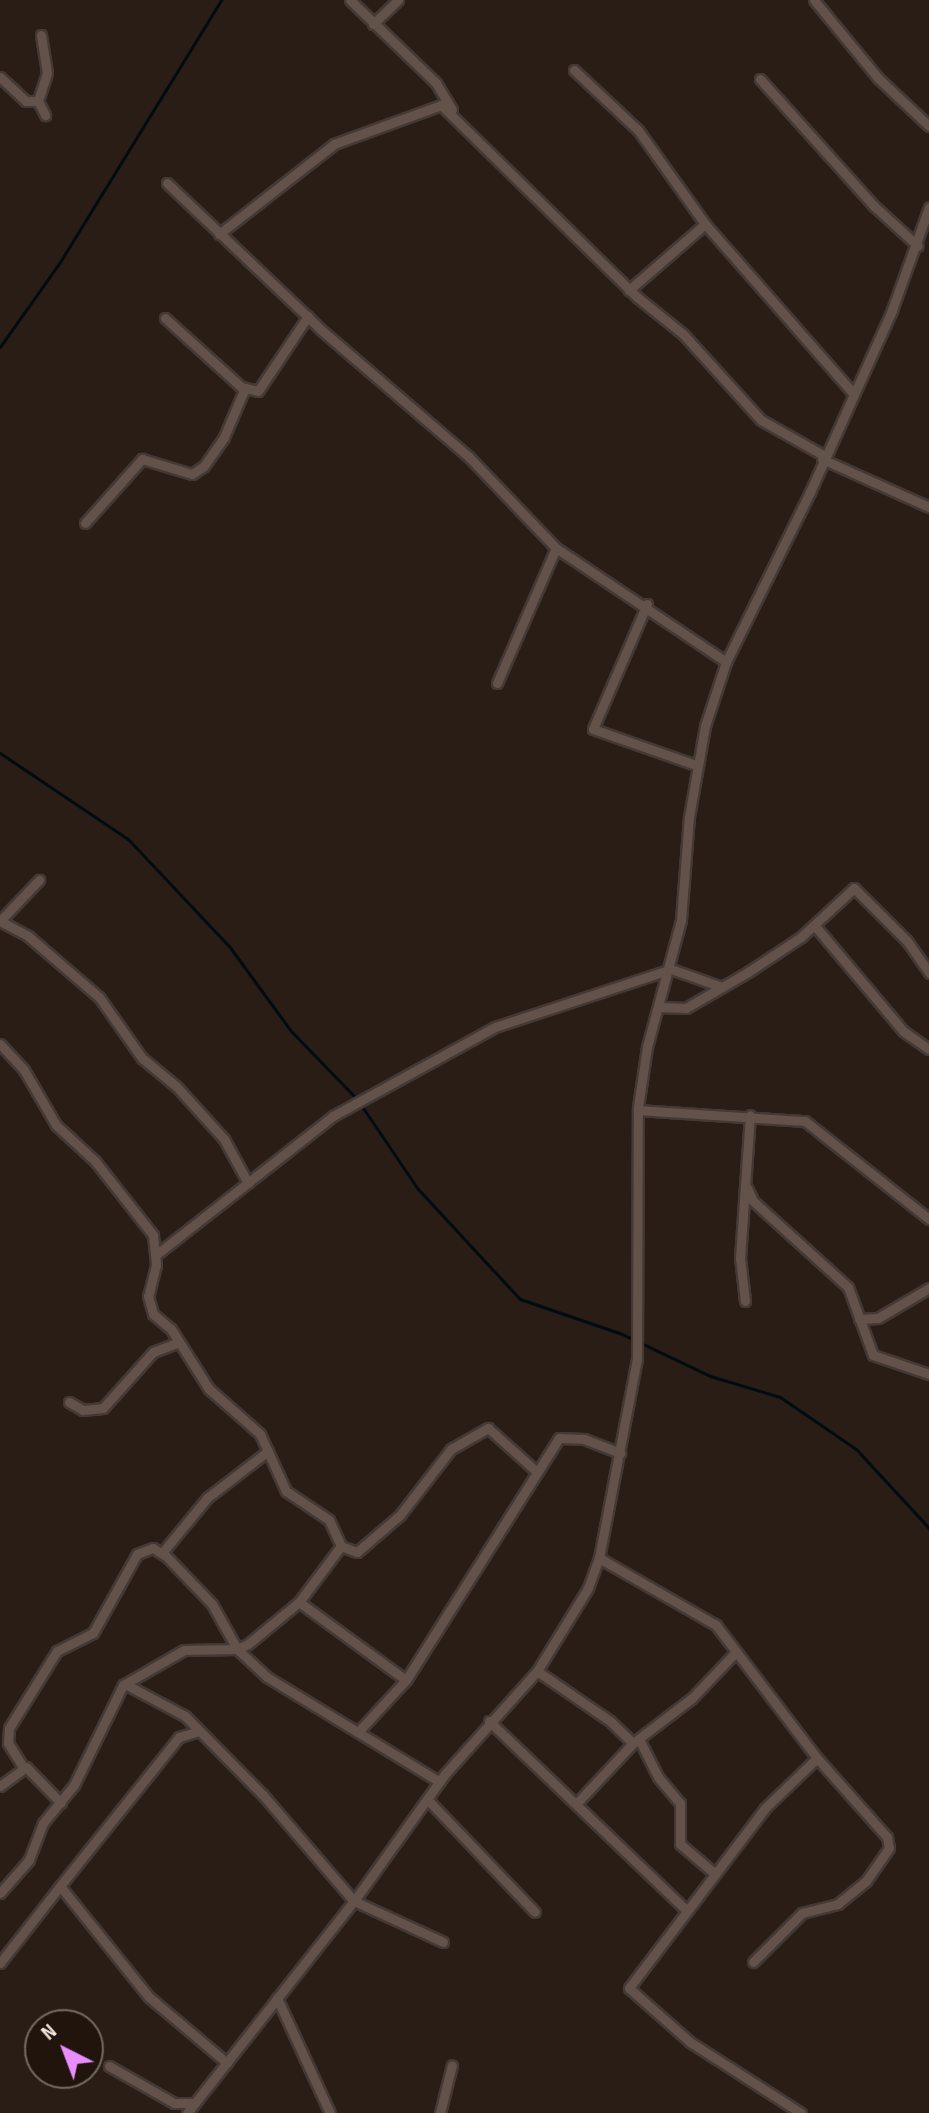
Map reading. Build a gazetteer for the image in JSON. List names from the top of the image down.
{
  "north": "top left"
}
